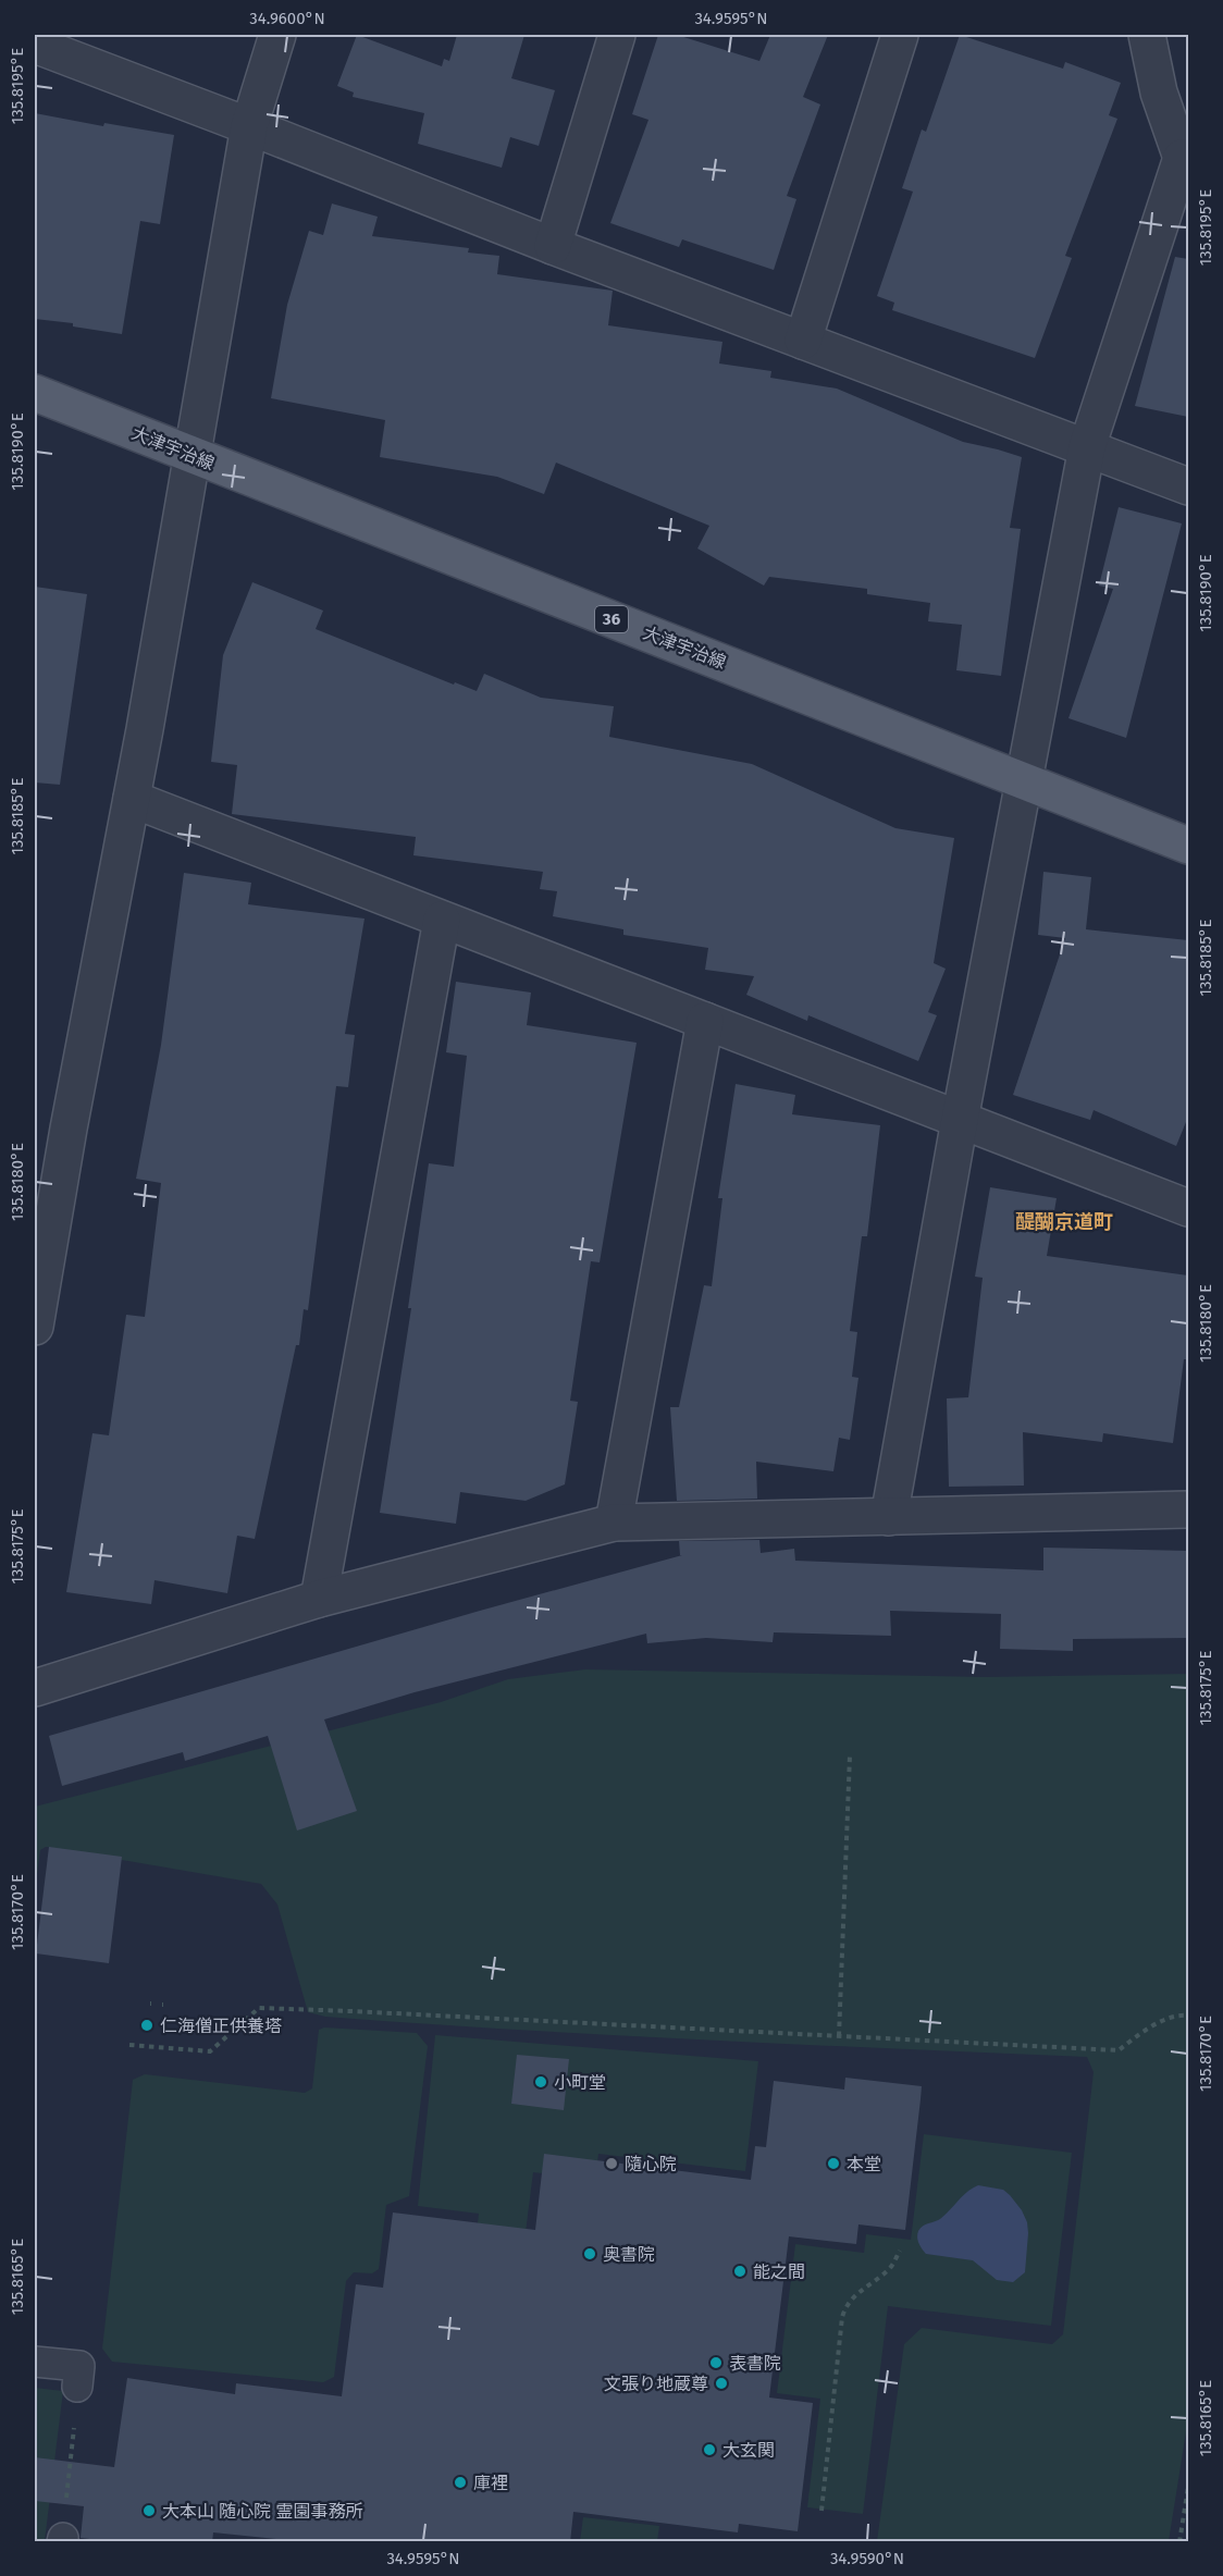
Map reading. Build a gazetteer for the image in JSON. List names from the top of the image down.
{
  "streets": {
    "main road": ["大津宇治線", "36"]
  },
  "districts": ["醍醐京道町"],
  "places": [
    "仁海僧正供養塔",
    "小町堂",
    "隨心院",
    "本堂",
    "奥書院",
    "能之間",
    "表書院",
    "文張り地蔵尊",
    "大玄関",
    "庫裡",
    "大本山 随心院 霊園事務所"
  ],
  "coordinates": [
    "34.9600°N",
    "34.9595°N",
    "135.8195°E",
    "135.8190°E",
    "135.8185°E",
    "135.8180°E",
    "135.8175°E",
    "135.8170°E",
    "135.8165°E",
    "34.9590°N"
  ]
}
